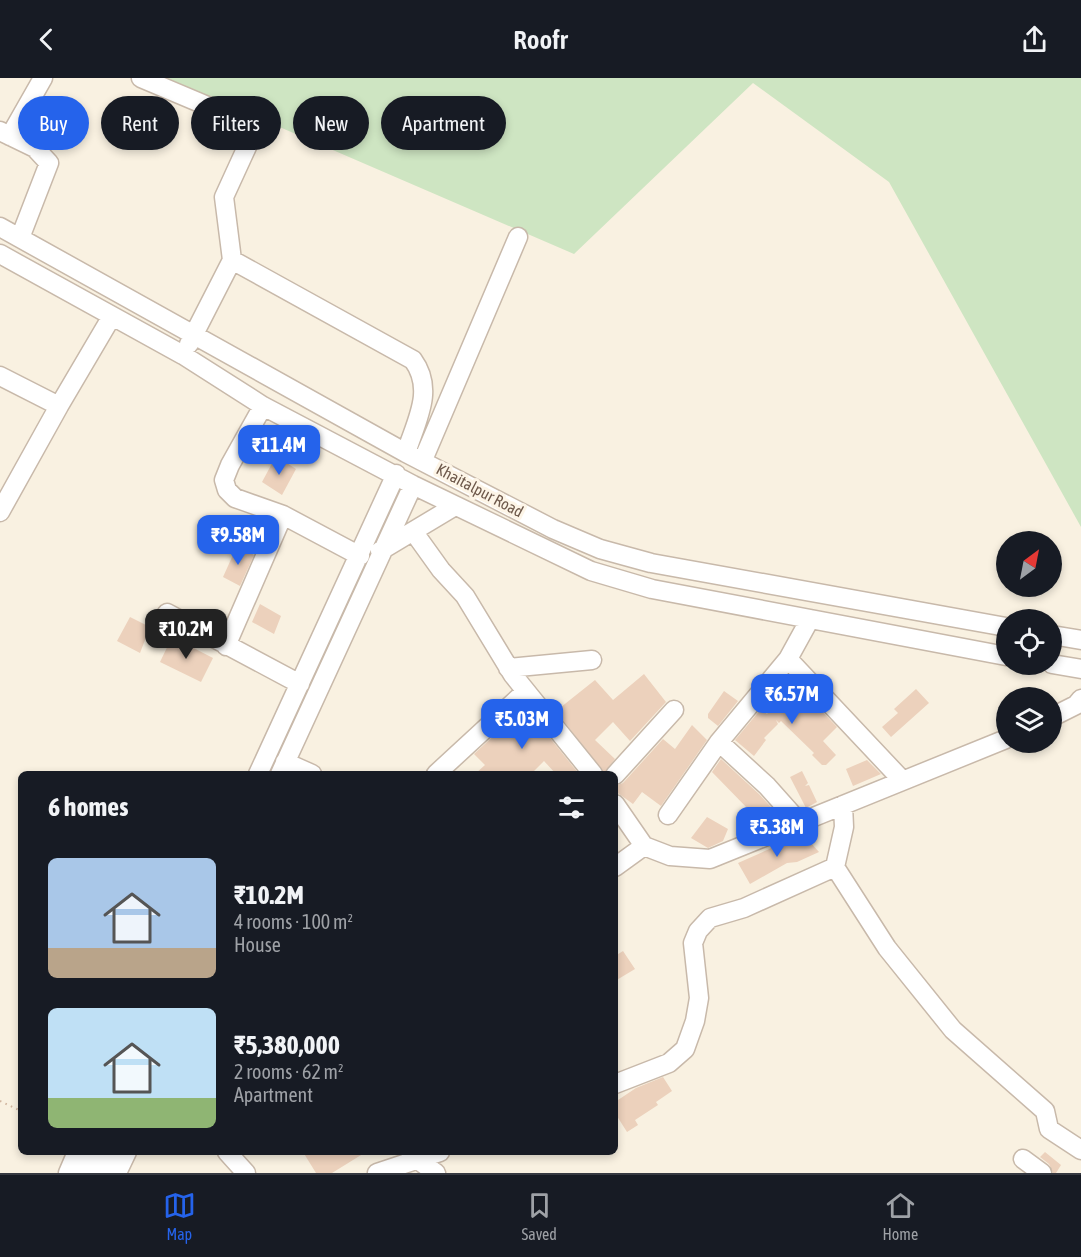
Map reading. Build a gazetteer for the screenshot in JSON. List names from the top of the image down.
{
  "streets": {
    "street": ["Khaitalpur Road"]
  },
  "north": "top right",
  "page": {
    "header": "Roofr",
    "chip": [
      "Buy",
      "Rent",
      "Filters",
      "New",
      "Apartment"
    ],
    "price": [
      "₹11.4M",
      "₹9.58M",
      "₹10.2M",
      "₹6.57M",
      "₹5.03M",
      "₹5.38M"
    ],
    "heading": "6 homes",
    "list": [
      {
        "name": "₹10.2M",
        "note": "4 rooms · 100 m² · House"
      },
      {
        "name": "₹5,380,000",
        "note": "2 rooms · 62 m² · Apartment"
      }
    ],
    "tabs": ["Map", "Saved", "Home"]
  }
}
